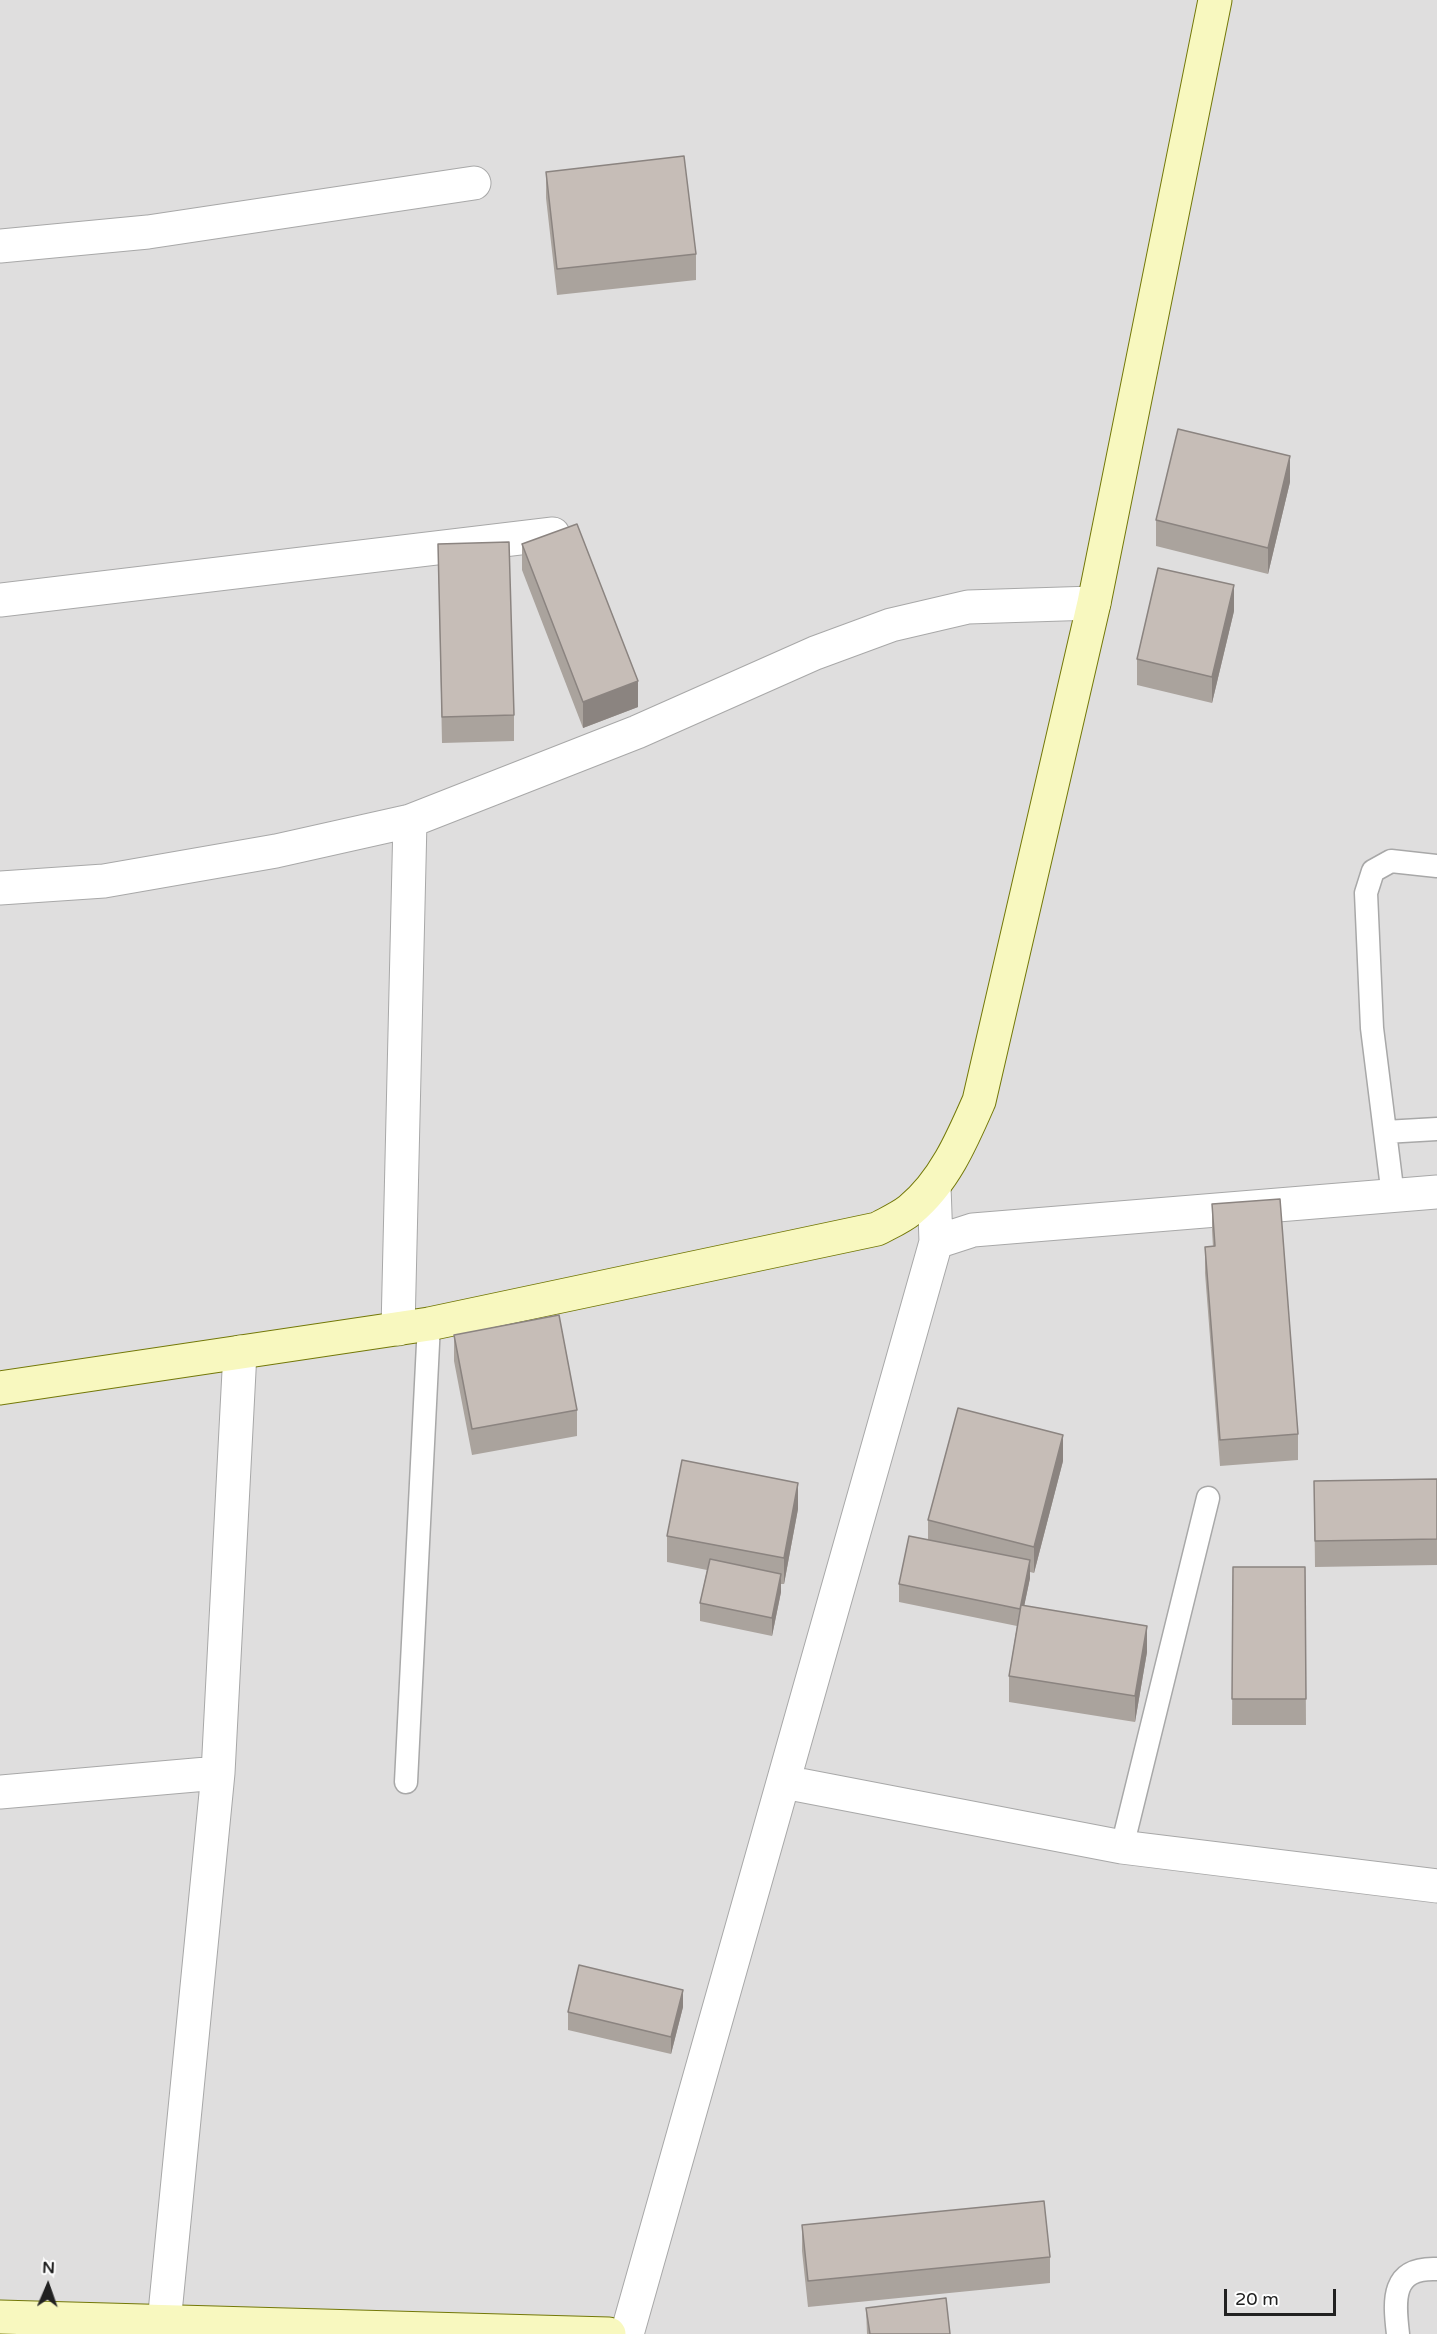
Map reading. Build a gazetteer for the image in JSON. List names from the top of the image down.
{
  "scale_bar": "20 m",
  "north": "top"
}
